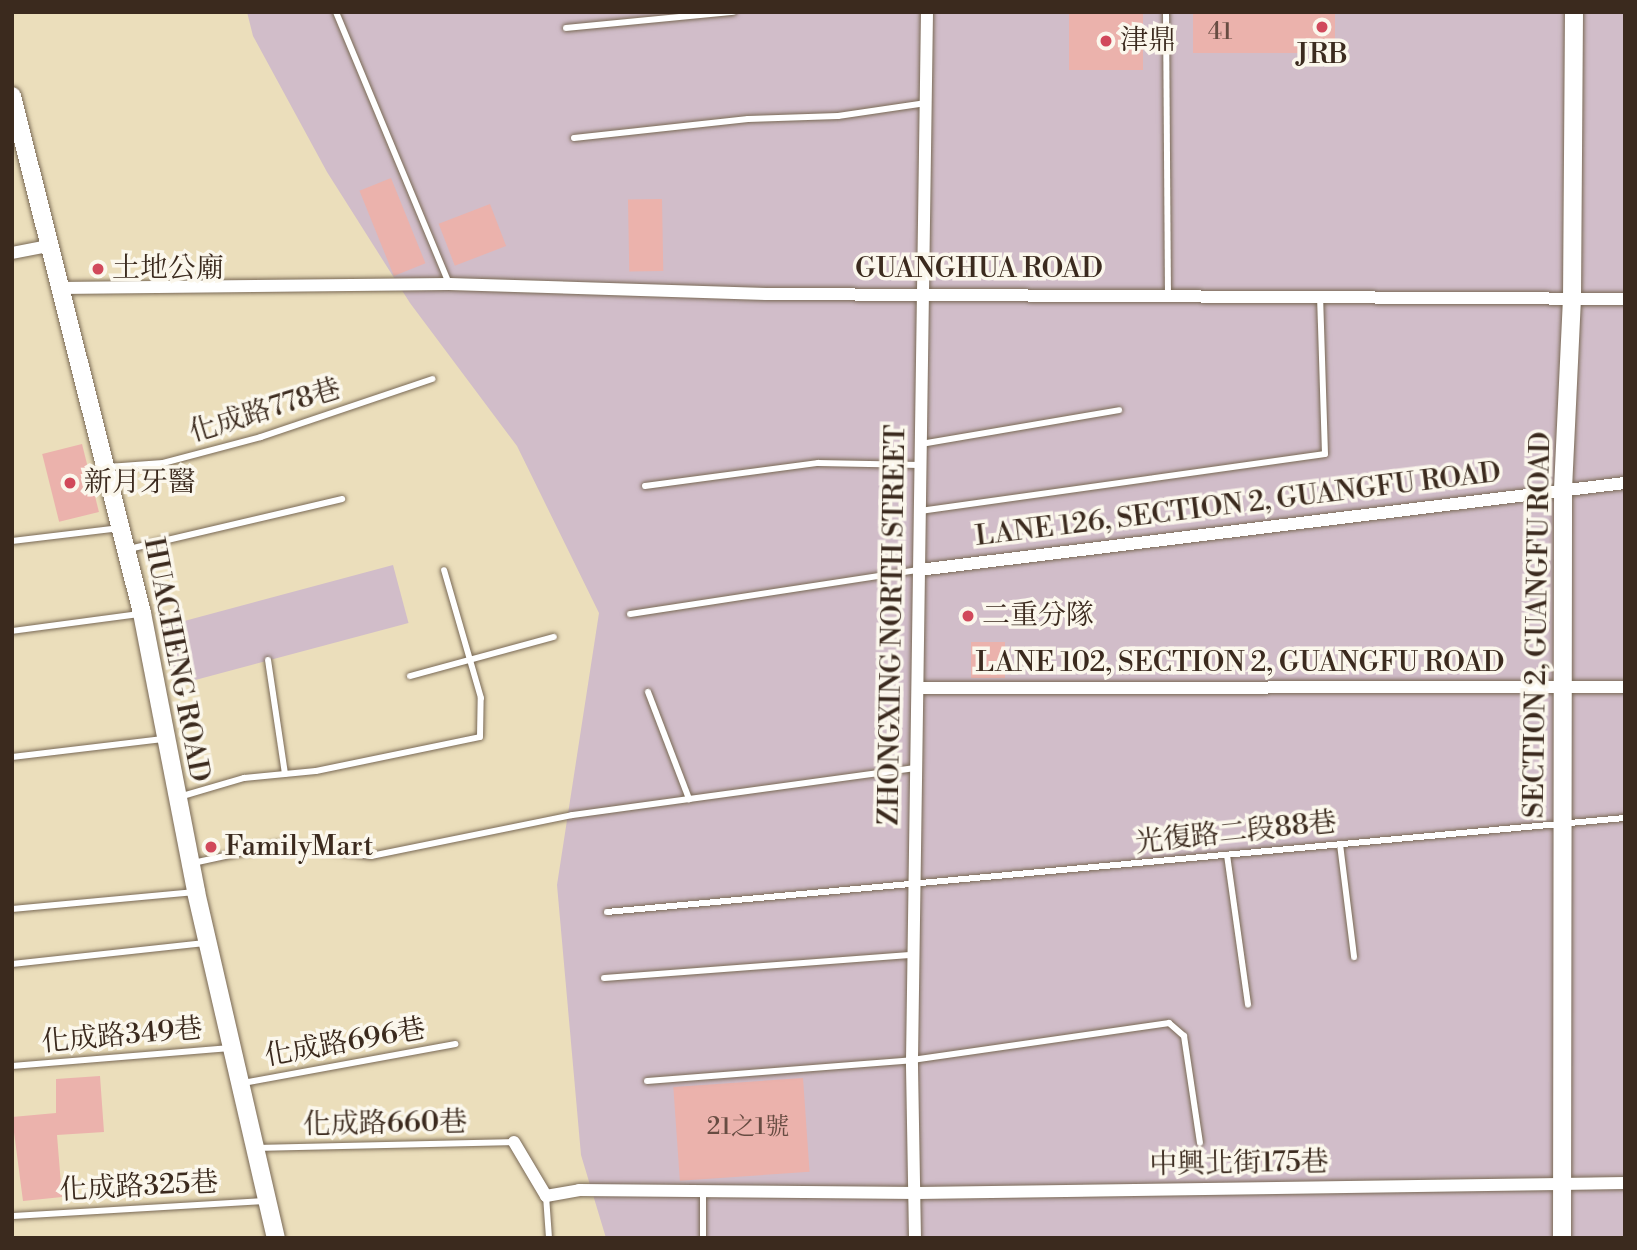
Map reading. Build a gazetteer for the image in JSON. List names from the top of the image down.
{
  "streets": {
    "street": [
      "GUANGHUA ROAD",
      "LANE 126, SECTION 2, GUANGFU ROAD",
      "ZHONGXING NORTH STREET",
      "SECTION 2, GUANGFU ROAD",
      "HUACHENG ROAD",
      "LANE 102, SECTION 2, GUANGFU ROAD",
      "中興北街175巷"
    ],
    "lane": [
      "化成路778巷",
      "光復路二段88巷",
      "化成路349巷",
      "化成路696巷",
      "化成路660巷",
      "化成路325巷"
    ]
  },
  "crossings": [
    ["GUANGHUA ROAD", "ZHONGXING NORTH STREET"],
    ["GUANGHUA ROAD", "SECTION 2, GUANGFU ROAD"],
    ["GUANGHUA ROAD", "HUACHENG ROAD"],
    ["化成路778巷", "HUACHENG ROAD"],
    ["LANE 126, SECTION 2, GUANGFU ROAD", "ZHONGXING NORTH STREET"],
    ["LANE 126, SECTION 2, GUANGFU ROAD", "SECTION 2, GUANGFU ROAD"],
    ["ZHONGXING NORTH STREET", "LANE 102, SECTION 2, GUANGFU ROAD"],
    ["ZHONGXING NORTH STREET", "光復路二段88巷"],
    ["ZHONGXING NORTH STREET", "中興北街175巷"],
    ["SECTION 2, GUANGFU ROAD", "LANE 102, SECTION 2, GUANGFU ROAD"],
    ["SECTION 2, GUANGFU ROAD", "光復路二段88巷"],
    ["SECTION 2, GUANGFU ROAD", "中興北街175巷"],
    ["HUACHENG ROAD", "化成路349巷"],
    ["HUACHENG ROAD", "化成路696巷"],
    ["HUACHENG ROAD", "化成路660巷"],
    ["HUACHENG ROAD", "化成路325巷"]
  ],
  "places": [
    "JRB",
    "津鼎",
    "土地公廟",
    "新月牙醫",
    "二重分隊",
    "FamilyMart"
  ],
  "house_numbers": ["41", "21之1號"]
}
